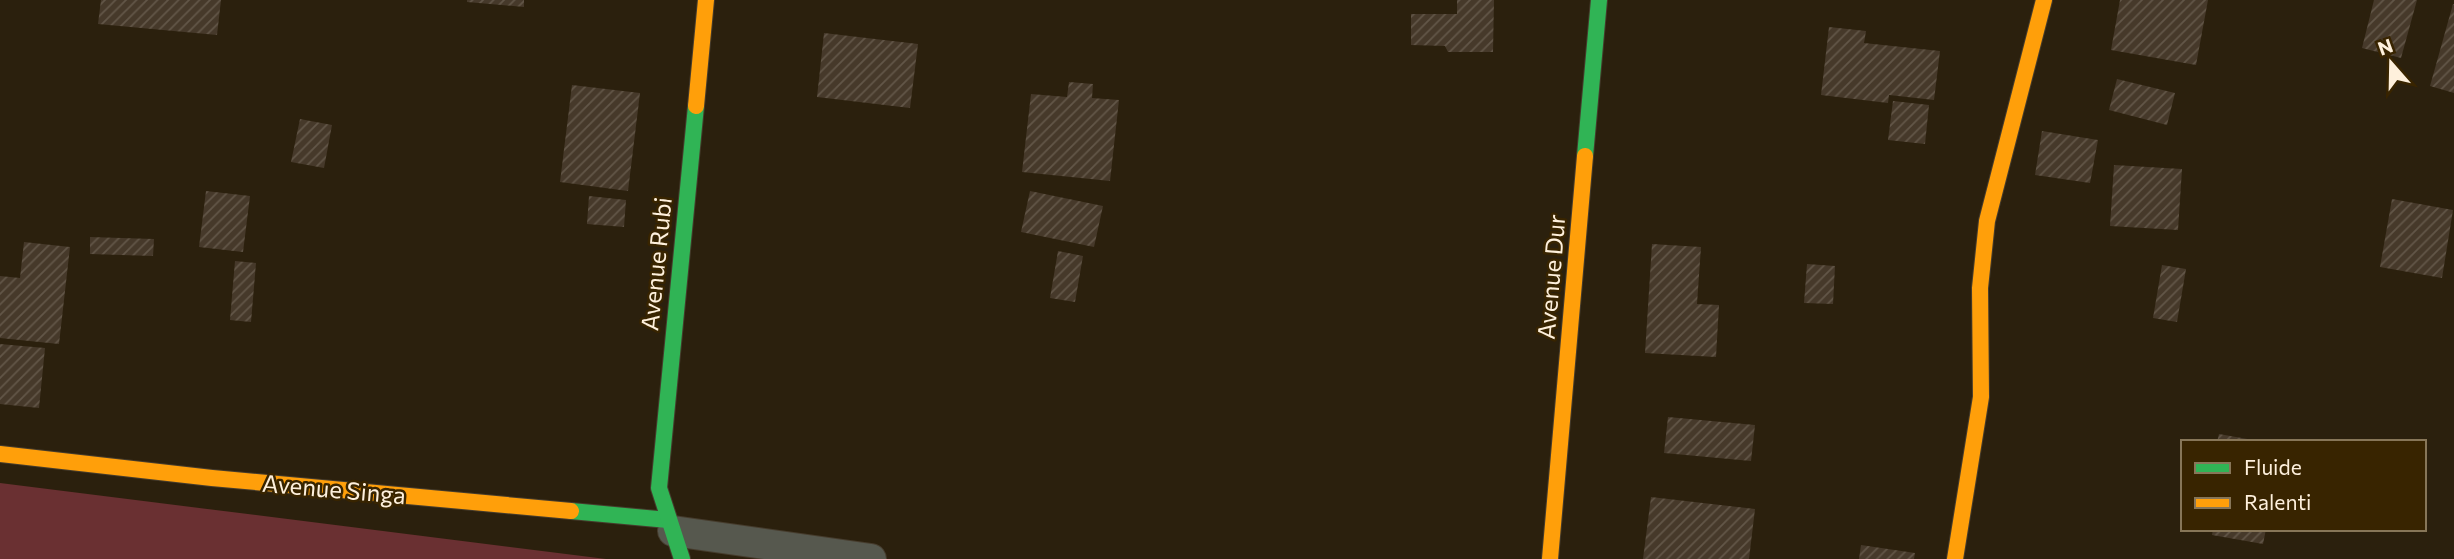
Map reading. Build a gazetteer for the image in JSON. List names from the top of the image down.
{
  "streets": {
    "street": ["Avenue Rubi", "Avenue Dur", "Avenue Singa"]
  },
  "crossings": [
    ["Avenue Rubi", "Avenue Singa"]
  ],
  "legend": ["Fluide", "Ralenti"],
  "north": "top"
}
